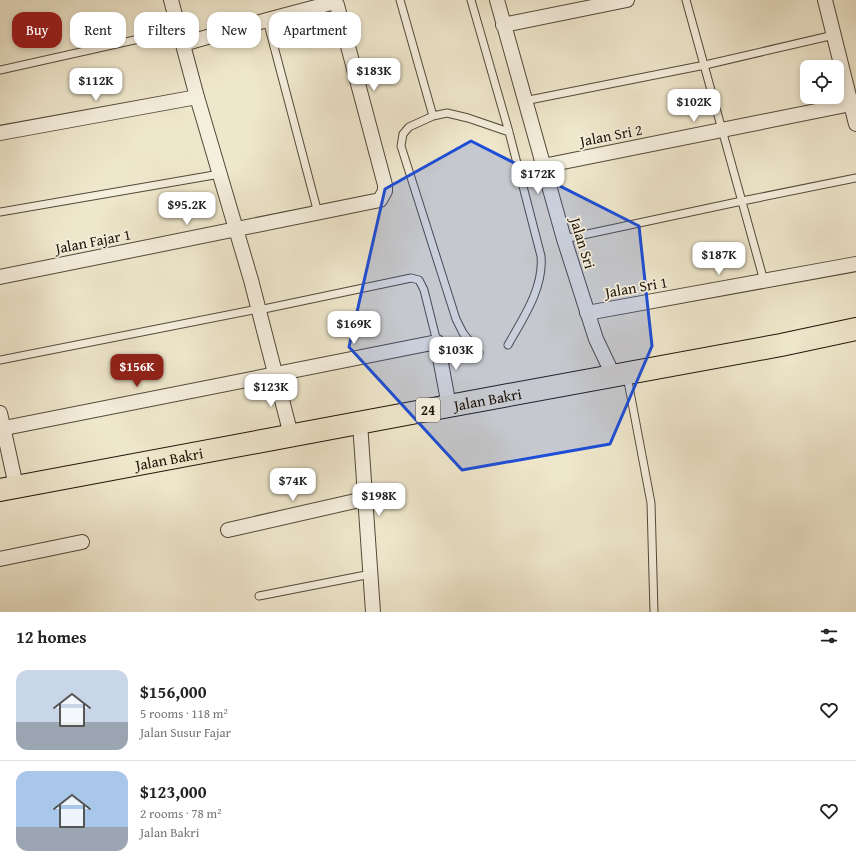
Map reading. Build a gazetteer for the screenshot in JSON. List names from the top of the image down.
{
  "streets": {
    "main road": ["Jalan Bakri", "24"],
    "street": [
      "Jalan Sri 2",
      "Jalan Fajar 1",
      "Jalan Sri",
      "Jalan Sri 1"
    ]
  },
  "crossings": [
    ["Jalan Sri 2", "Jalan Sri"],
    ["Jalan Sri", "Jalan Sri 1"],
    ["Jalan Sri", "Jalan Bakri"]
  ],
  "page": {
    "chip": [
      "Buy",
      "Rent",
      "Filters",
      "New",
      "Apartment"
    ],
    "price": [
      "$183K",
      "$112K",
      "$102K",
      "$172K",
      "$95.2K",
      "$187K",
      "$169K",
      "$103K",
      "$156K",
      "$123K",
      "$74K",
      "$198K"
    ],
    "heading": "12 homes",
    "list": [
      {
        "name": "$156,000",
        "note": "5 rooms · 118 m² · Jalan Susur Fajar"
      },
      {
        "name": "$123,000",
        "note": "2 rooms · 78 m² · Jalan Bakri"
      }
    ]
  }
}
